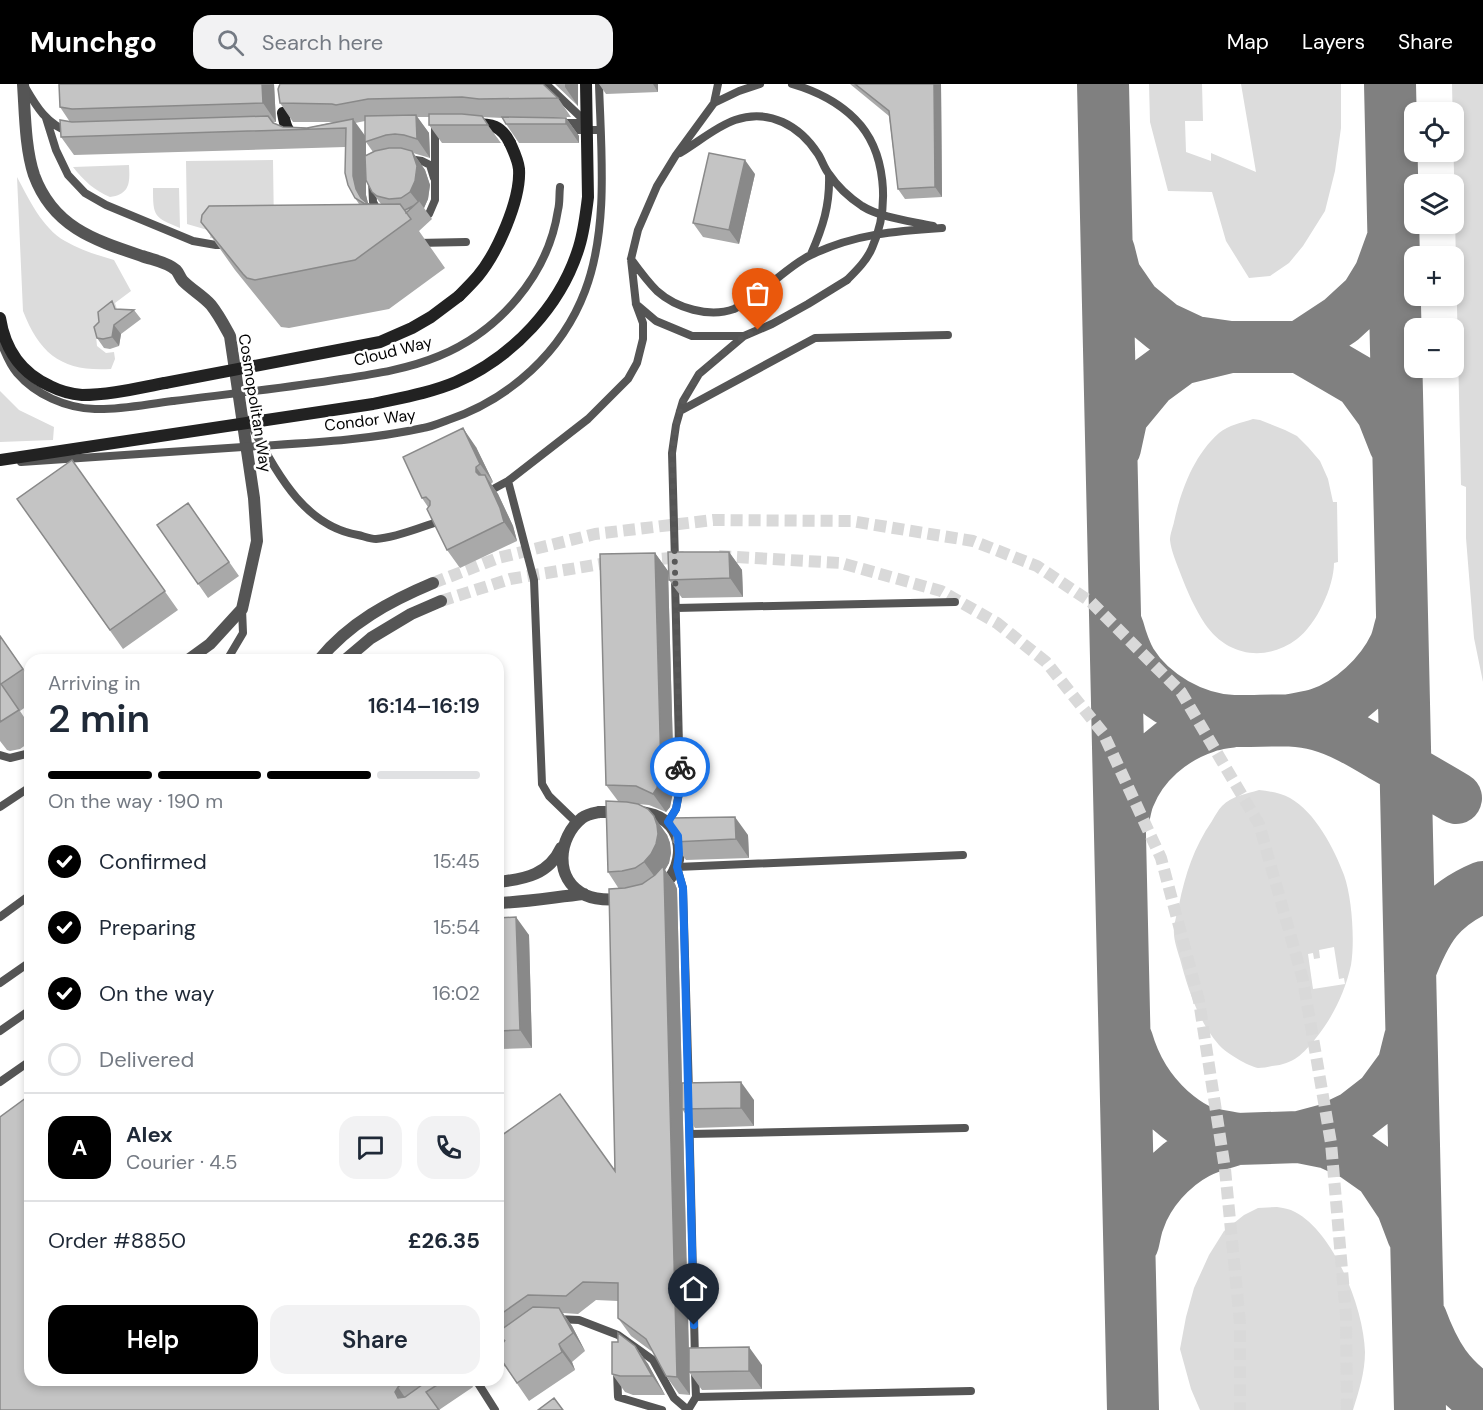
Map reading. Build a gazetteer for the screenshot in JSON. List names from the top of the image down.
{
  "streets": {
    "street": ["Cosmopolitan Way"],
    "lane": ["Cloud Way", "Condor Way"]
  },
  "page": {
    "header": "Munchgo",
    "search": "Search here",
    "nav": ["Map", "Layers", "Share"],
    "map_buttons": ["+", "−"],
    "heading": ["2 min", "Arriving in", "16:14–16:19"],
    "panel": [
      "Alex",
      "Courier · 4.5",
      "Order #8850",
      "£26.35"
    ],
    "bar": "On the way · 190 m",
    "list": [
      ["Confirmed", "15:45"],
      ["Preparing", "15:54"],
      ["On the way", "16:02"],
      "Delivered"
    ],
    "round": "A",
    "buttons": ["Help", "Share"]
  }
}
